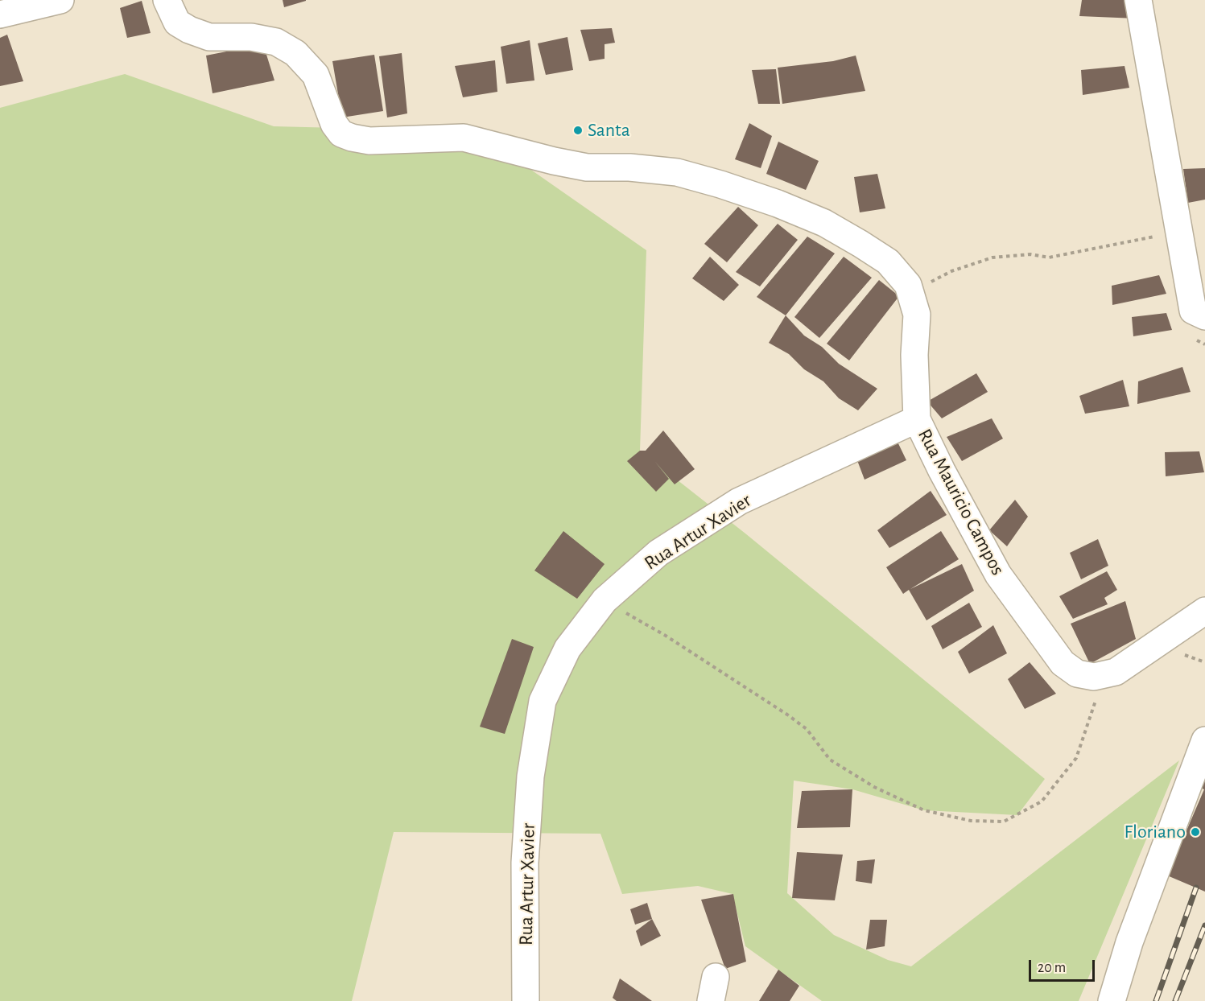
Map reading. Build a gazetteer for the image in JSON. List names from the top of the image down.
{
  "streets": {
    "street": ["Rua Mauricio Campos", "Rua Artur Xavier"]
  },
  "crossings": [
    ["Rua Mauricio Campos", "Rua Artur Xavier"]
  ],
  "places": ["Santa", "Floriano"],
  "scale_bar": "20 m"
}
